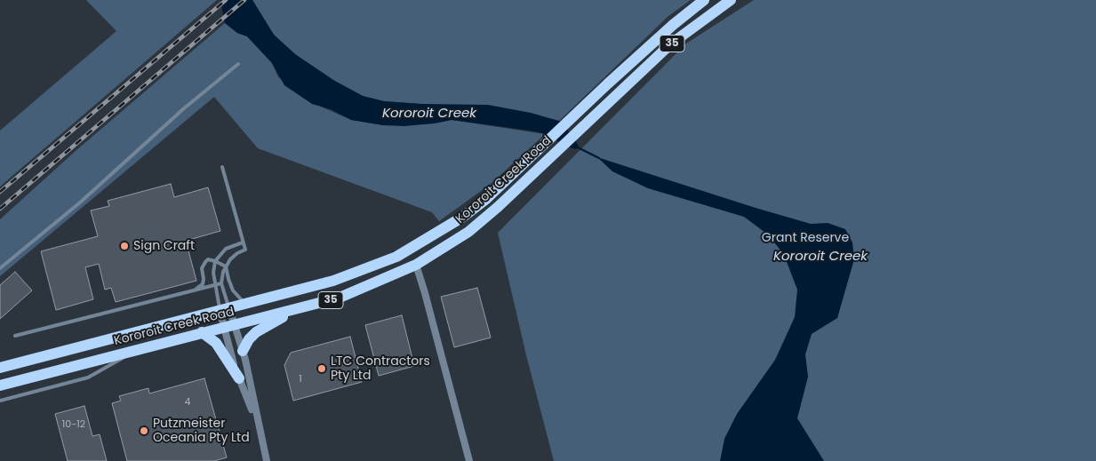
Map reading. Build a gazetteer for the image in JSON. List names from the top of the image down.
{
  "streets": {
    "main road": ["35", "Kororoit Creek Road"]
  },
  "water": ["Kororoit Creek"],
  "parks": ["Grant Reserve"],
  "places": ["Sign Craft", "LTC Contractors Pty Ltd", "Putzmeister Oceania Pty Ltd"],
  "house_numbers": ["1", "4", "10-12"]
}
